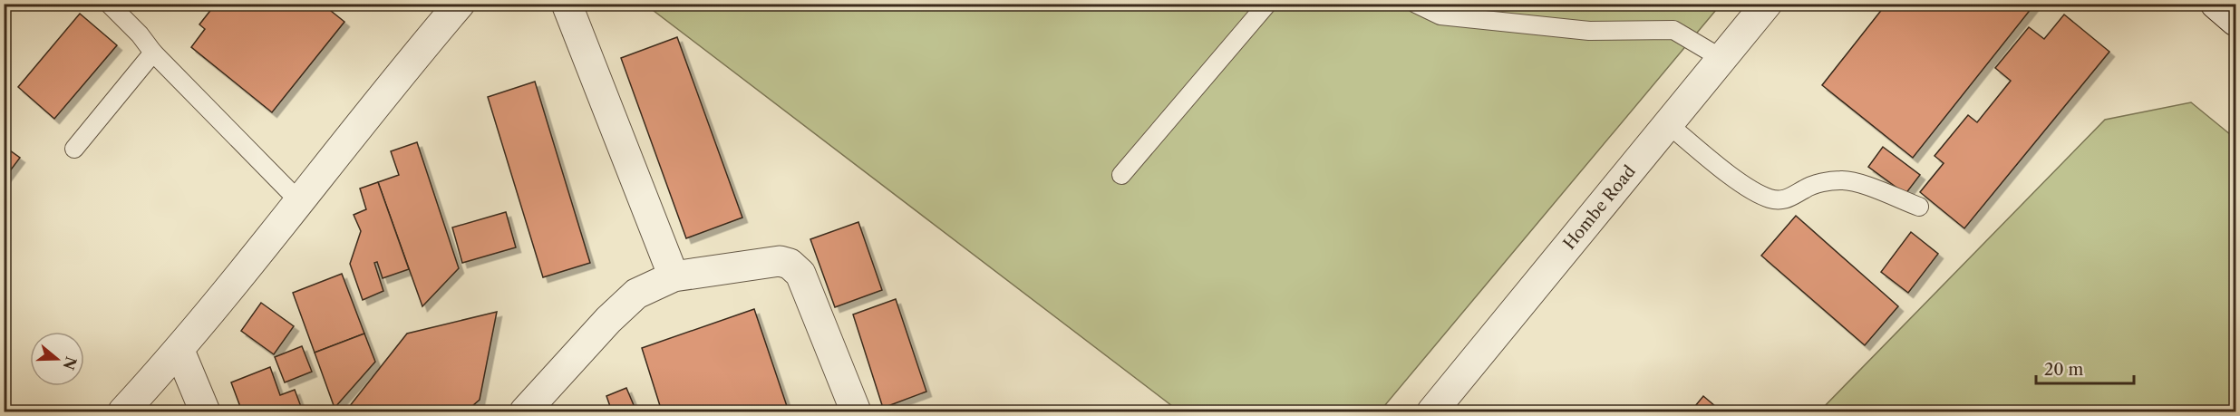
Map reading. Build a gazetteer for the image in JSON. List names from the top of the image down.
{
  "streets": {
    "street": ["Hombe Road"]
  },
  "scale_bar": "20 m",
  "north": "right"
}
